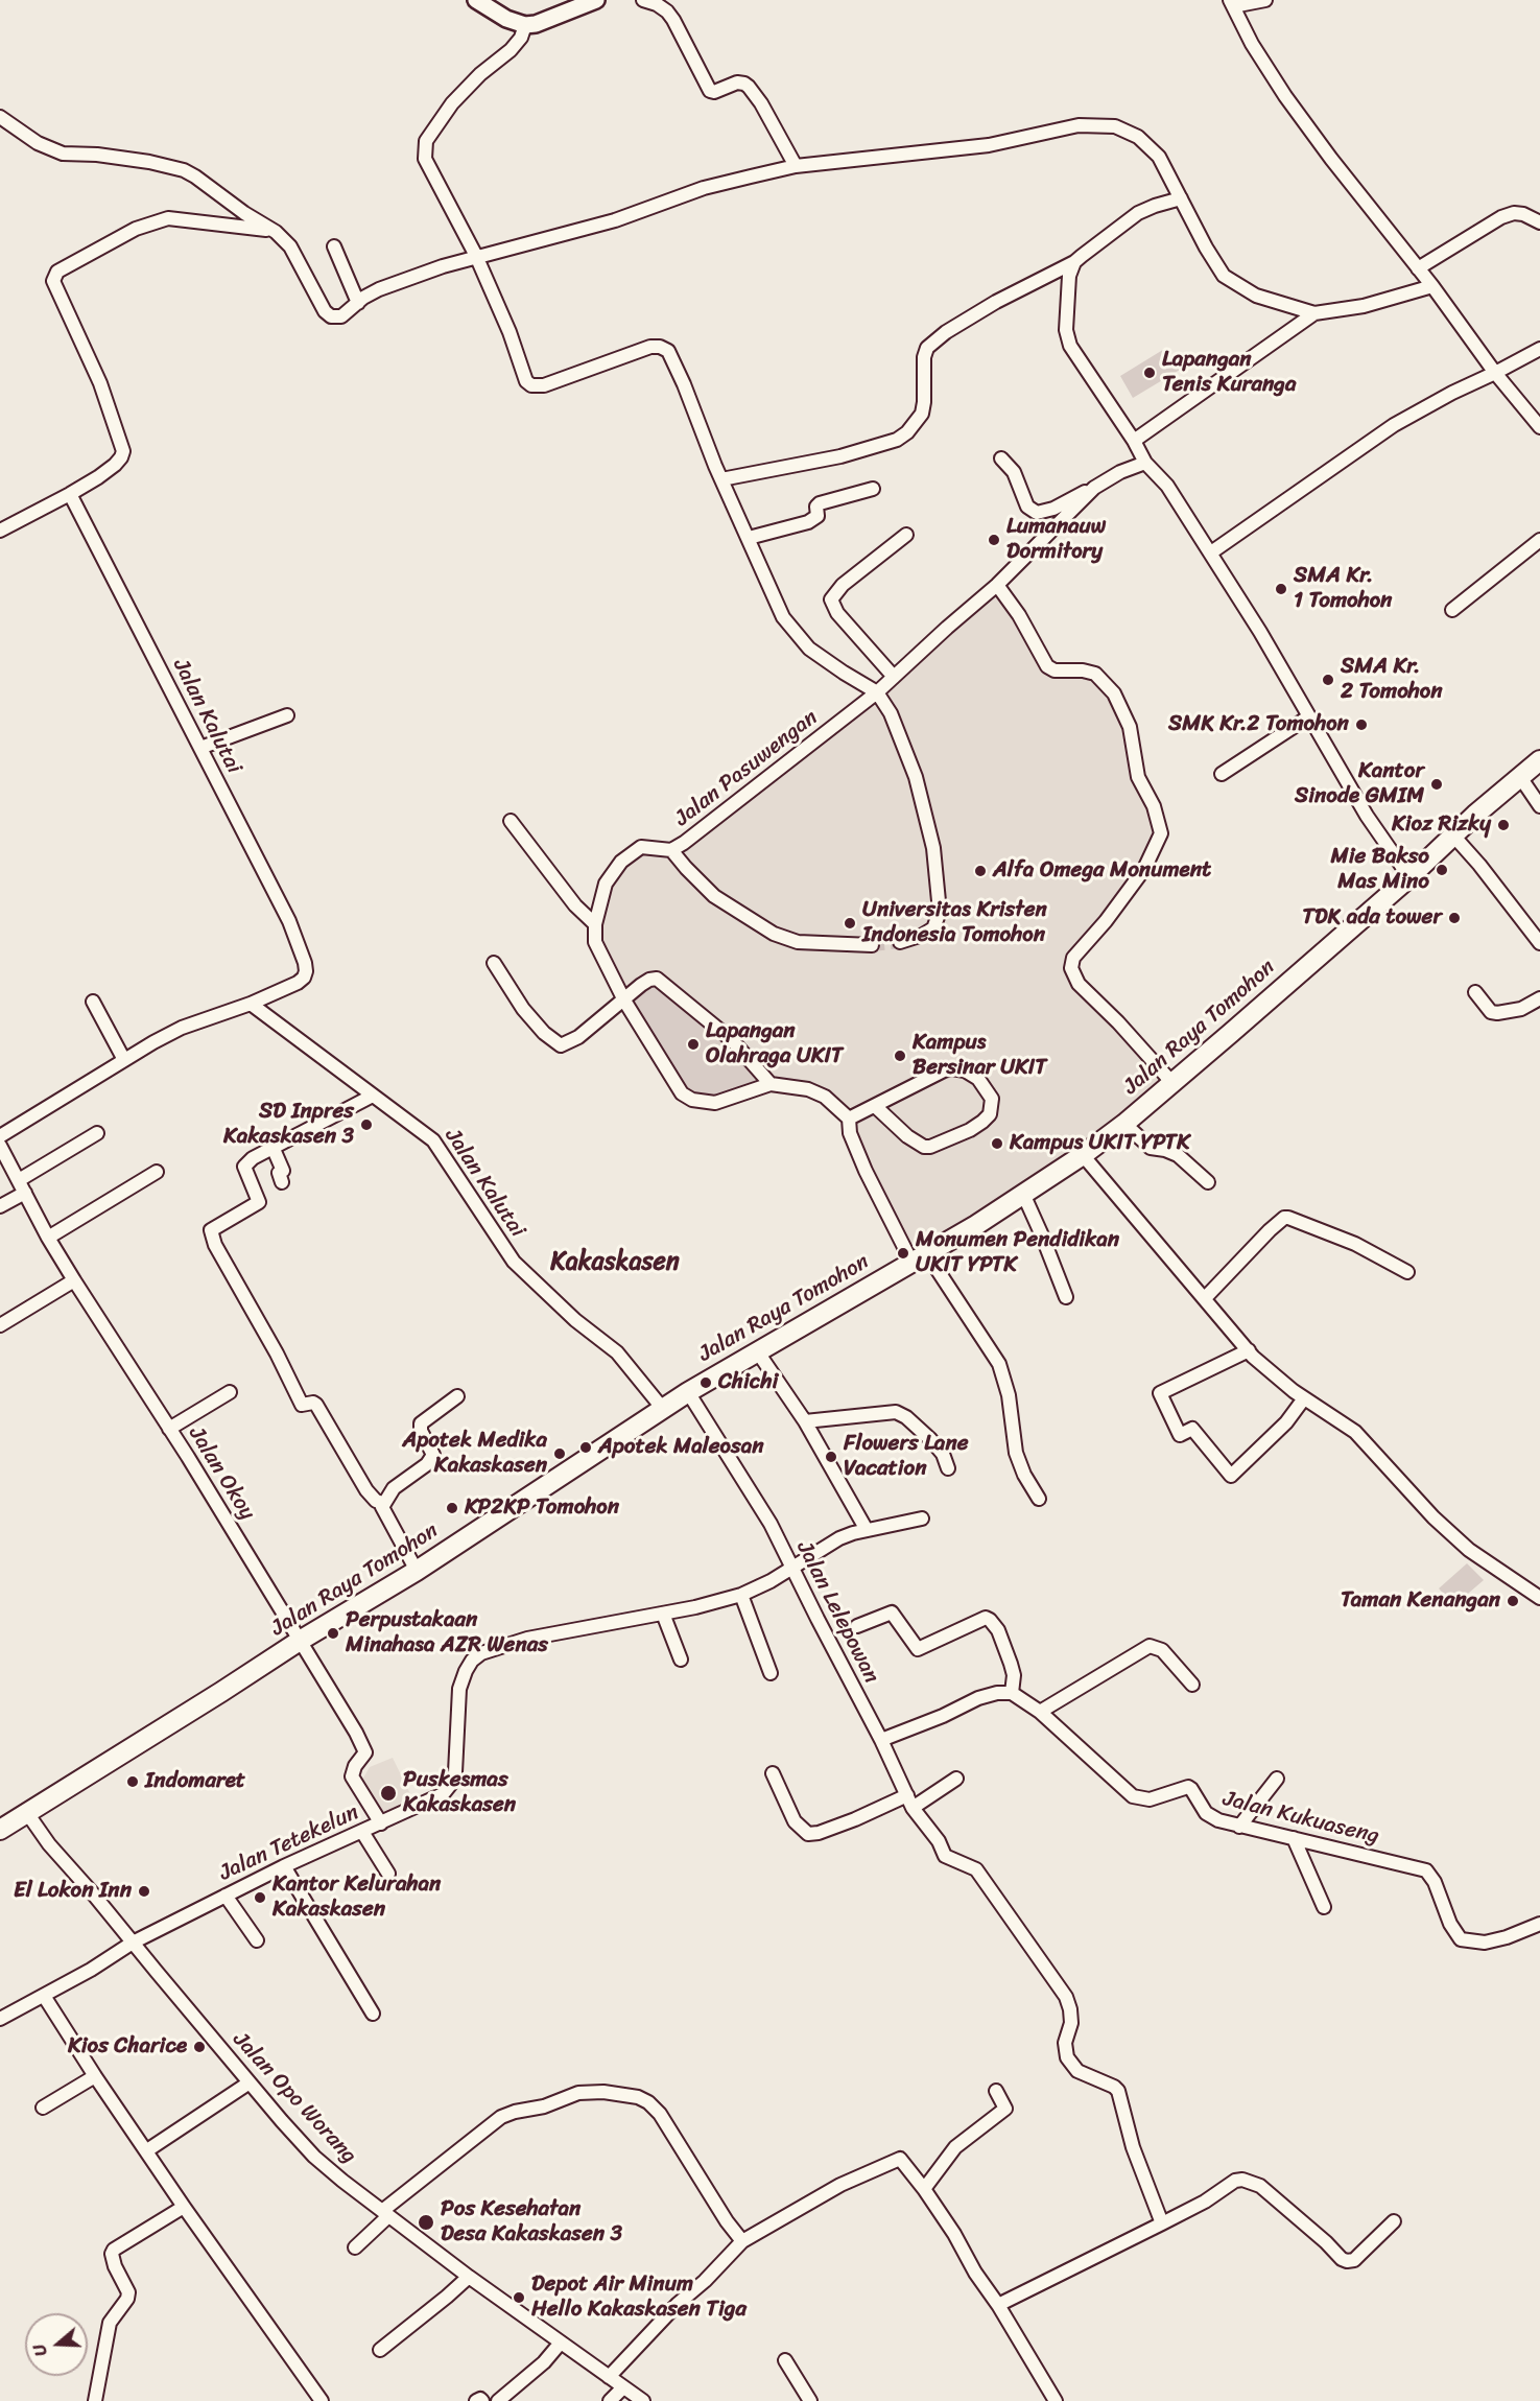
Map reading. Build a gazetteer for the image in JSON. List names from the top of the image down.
{
  "streets": {
    "highway": ["Jalan Raya Tomohon"],
    "street": [
      "Jalan Kalutai",
      "Jalan Pasuwengan",
      "Jalan Okoy",
      "Jalan Lelepowan",
      "Jalan Kukuaseng",
      "Jalan Tetekelun",
      "Jalan Opo Worang"
    ]
  },
  "crossings": [
    ["Jalan Kalutai", "Jalan Raya Tomohon"],
    ["Jalan Raya Tomohon", "Jalan Okoy"],
    ["Jalan Raya Tomohon", "Jalan Lelepowan"],
    ["Jalan Raya Tomohon", "Jalan Opo Worang"],
    ["Jalan Okoy", "Jalan Tetekelun"],
    ["Jalan Lelepowan", "Jalan Tetekelun"],
    ["Jalan Tetekelun", "Jalan Opo Worang"]
  ],
  "districts": ["Kakaskasen"],
  "places": [
    "Lapangan Tenis Kuranga",
    "Lumanauw Dormitory",
    "SMA Kr. 1 Tomohon",
    "SMA Kr. 2 Tomohon",
    "SMK Kr.2 Tomohon",
    "Kantor Sinode GMIM",
    "Kioz Rizky",
    "Mie Bakso Mas Mino",
    "Alfa Omega Monument",
    "TDK ada tower",
    "Universitas Kristen Indonesia Tomohon",
    "Lapangan Olahraga UKIT",
    "Kampus Bersinar UKIT",
    "SD Inpres Kakaskasen 3",
    "Kampus UKIT YPTK",
    "Monumen Pendidikan UKIT YPTK",
    "Chichi",
    "Apotek Maleosan",
    "Apotek Medika Kakaskasen",
    "Flowers Lane Vacation",
    "KP2KP Tomohon",
    "Taman Kenangan",
    "Perpustakaan Minahasa AZR Wenas",
    "Indomaret",
    "Puskesmas Kakaskasen",
    "El Lokon Inn",
    "Kantor Kelurahan Kakaskasen",
    "Kios Charice",
    "Pos Kesehatan Desa Kakaskasen 3",
    "Depot Air Minum Hello Kakaskasen Tiga"
  ],
  "north": "left"
}
